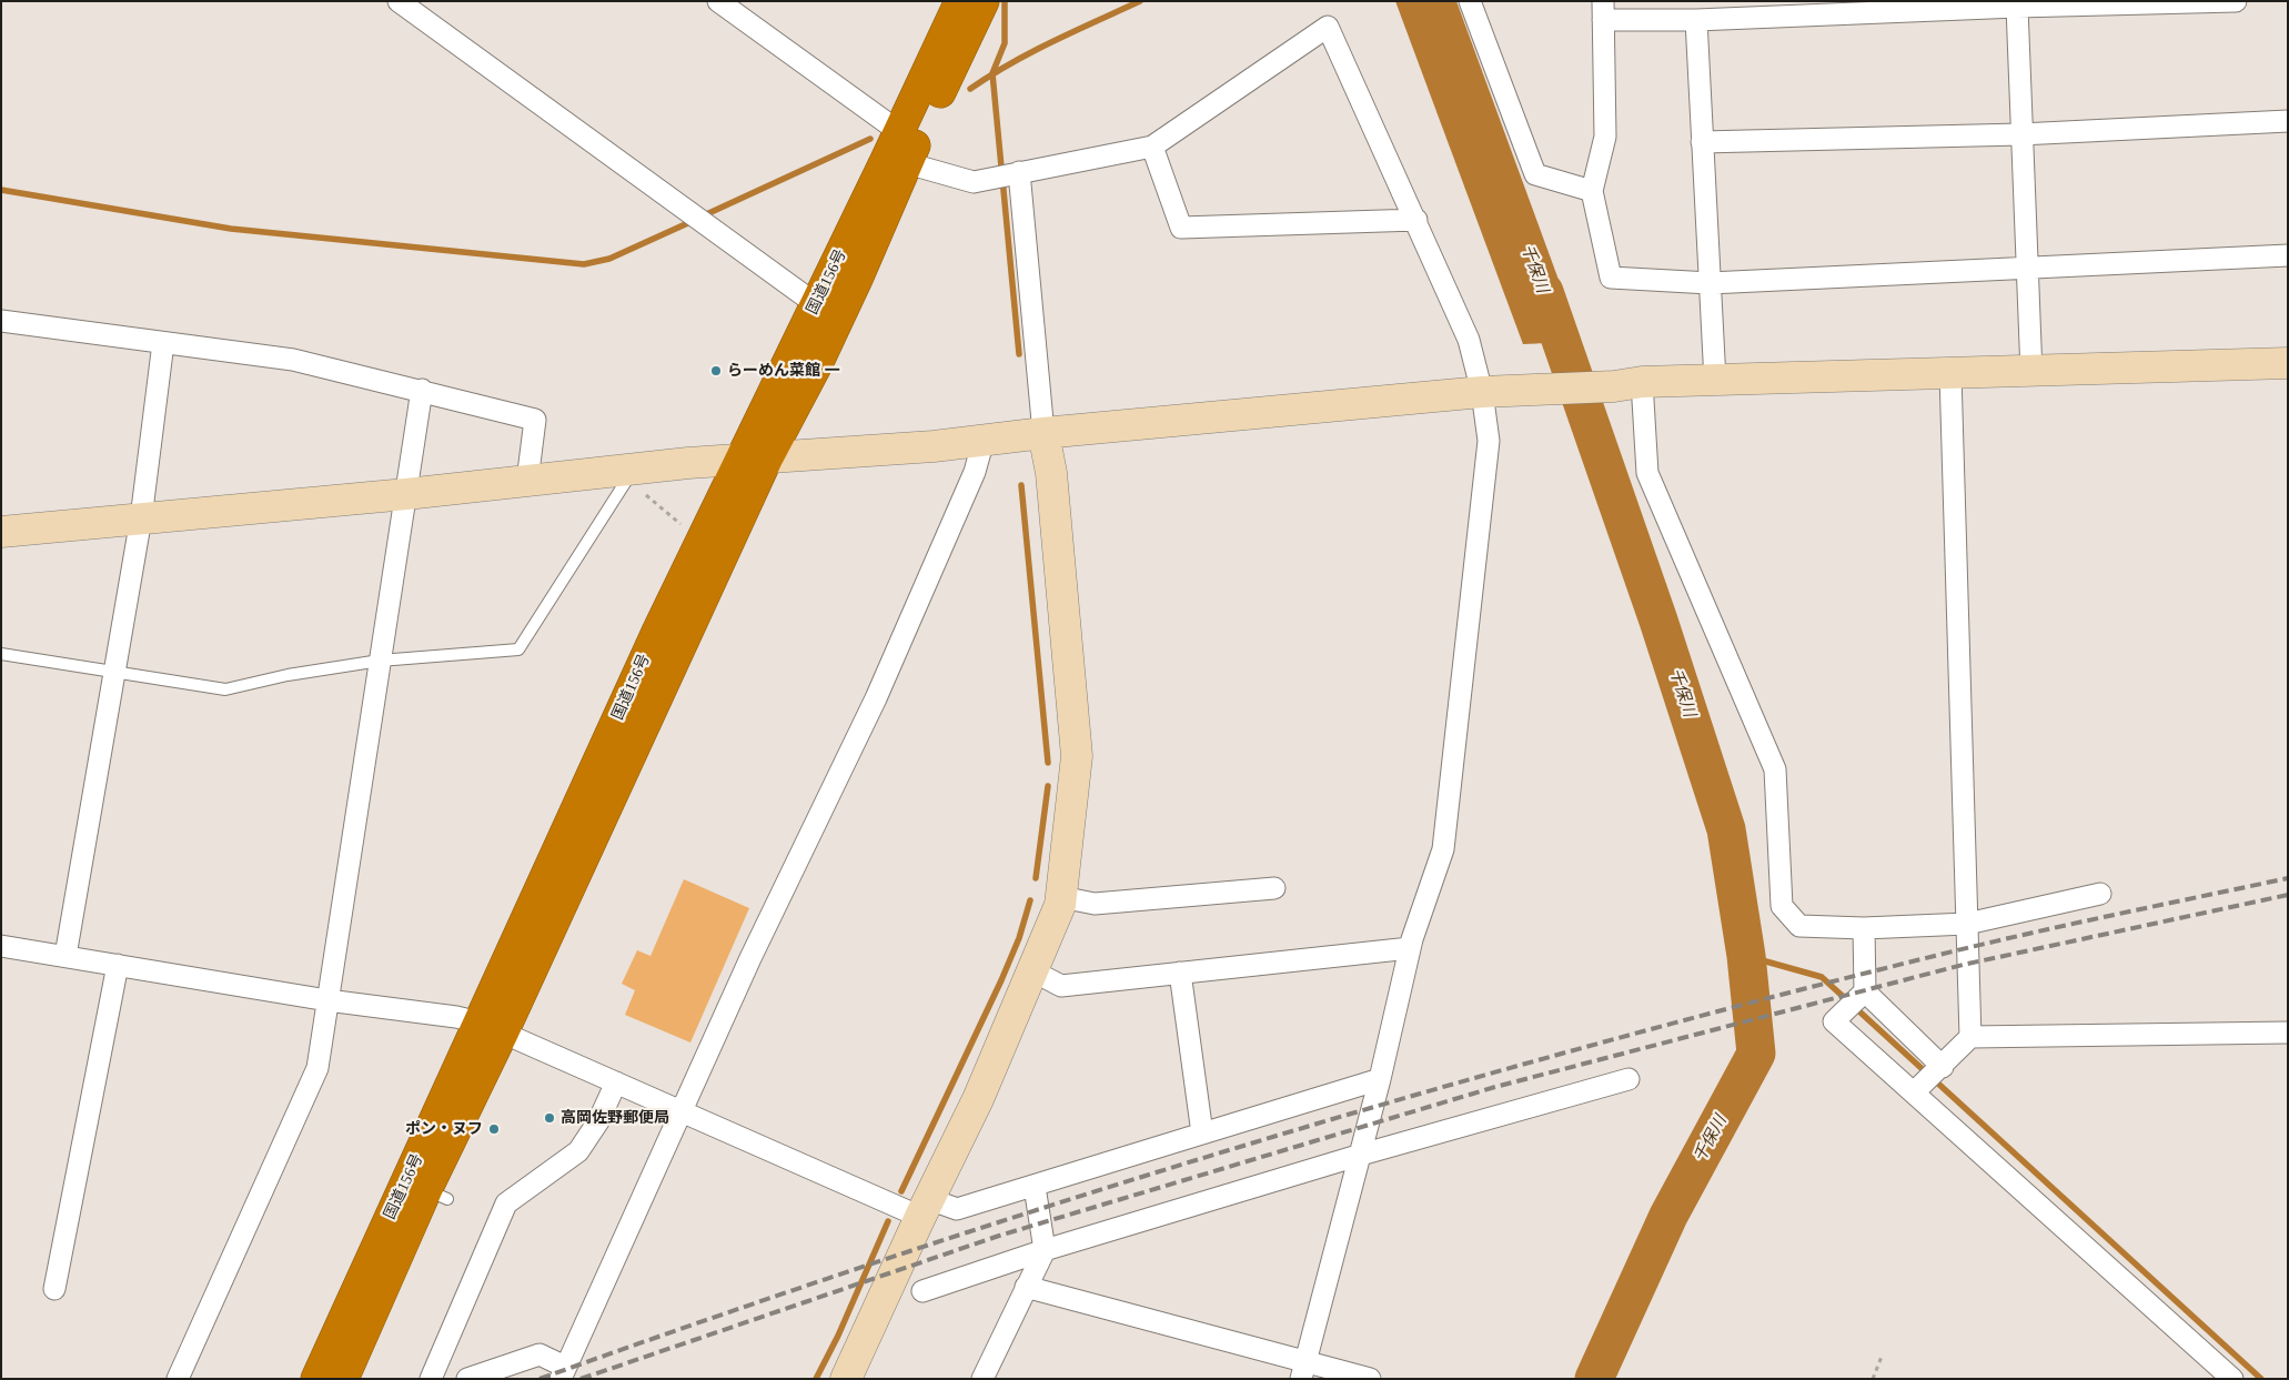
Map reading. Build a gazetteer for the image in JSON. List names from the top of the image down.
{
  "streets": {
    "highway": ["国道156号"]
  },
  "water": ["千保川"],
  "places": ["らーめん菜館 一", "高岡佐野郵便局", "ポン・ヌフ"]
}
